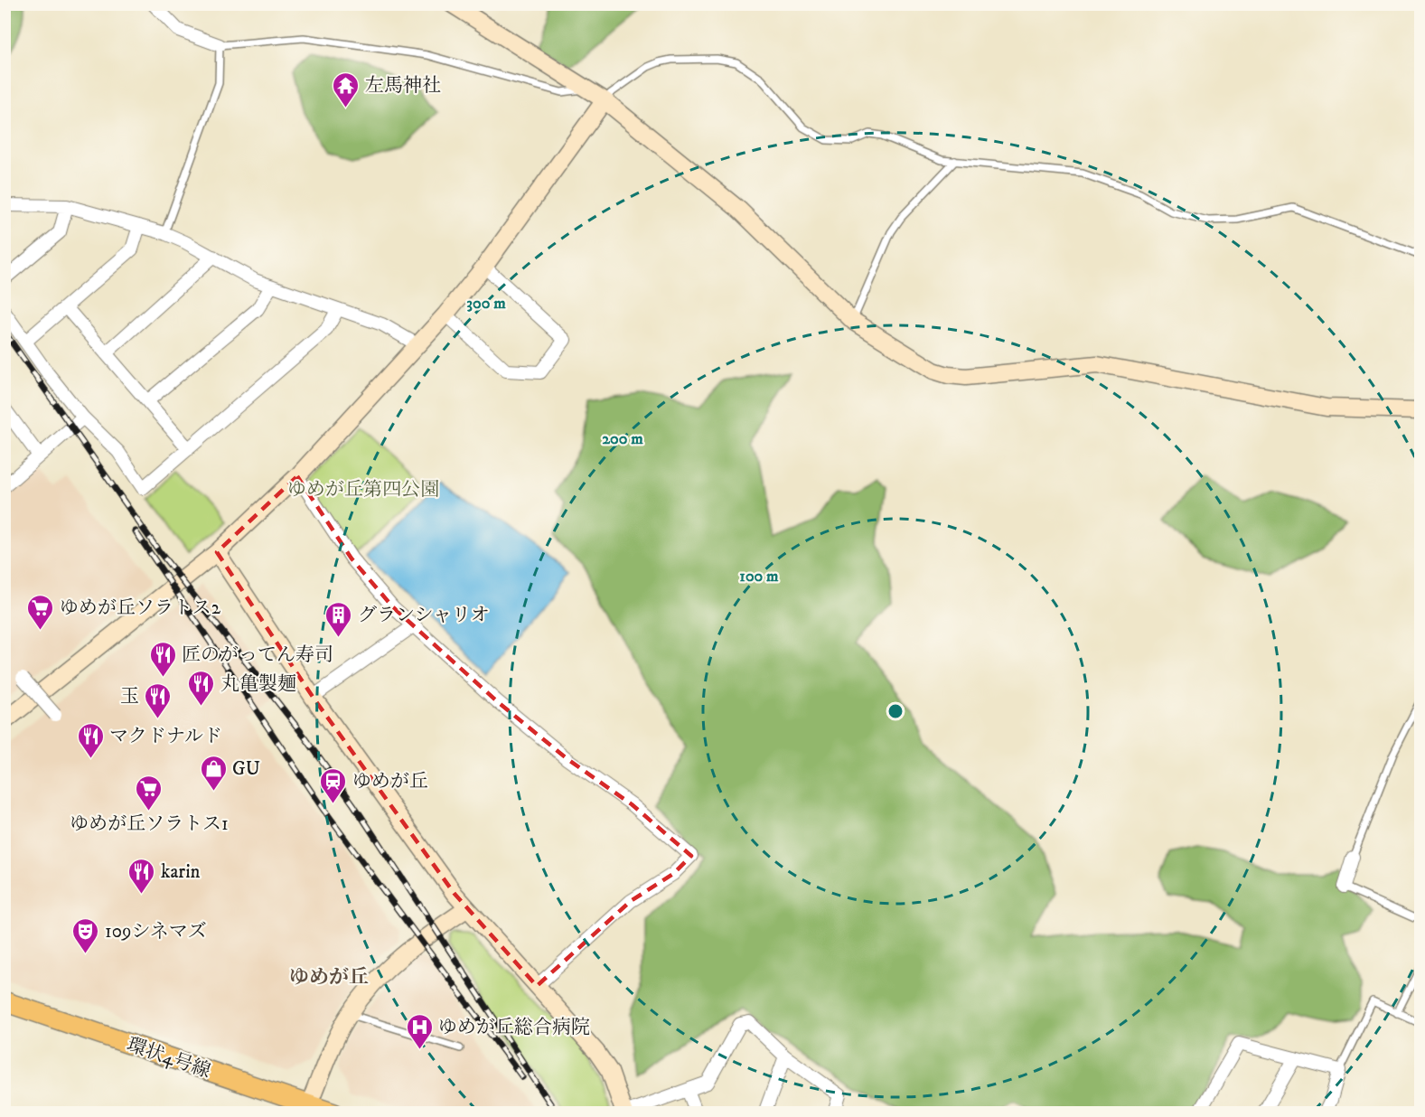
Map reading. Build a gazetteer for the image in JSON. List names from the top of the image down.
{
  "streets": {
    "main road": ["環状4号線"]
  },
  "districts": ["ゆめが丘"],
  "parks": ["ゆめが丘第四公園"],
  "places": {
    "temple": ["左馬神社"],
    "supermarket": ["ゆめが丘ソラトス2", "ゆめが丘ソラトス1"],
    "building": ["グランシャリオ"],
    "restaurant": [
      "匠のがってん寿司",
      "丸亀製麺",
      "玉",
      "マクドナルド",
      "karin"
    ],
    "shop": ["GU"],
    "station": ["ゆめが丘"],
    "theatre": ["109シネマズ"],
    "hospital": ["ゆめが丘総合病院"]
  },
  "rings": ["300 m", "200 m", "100 m"]
}
